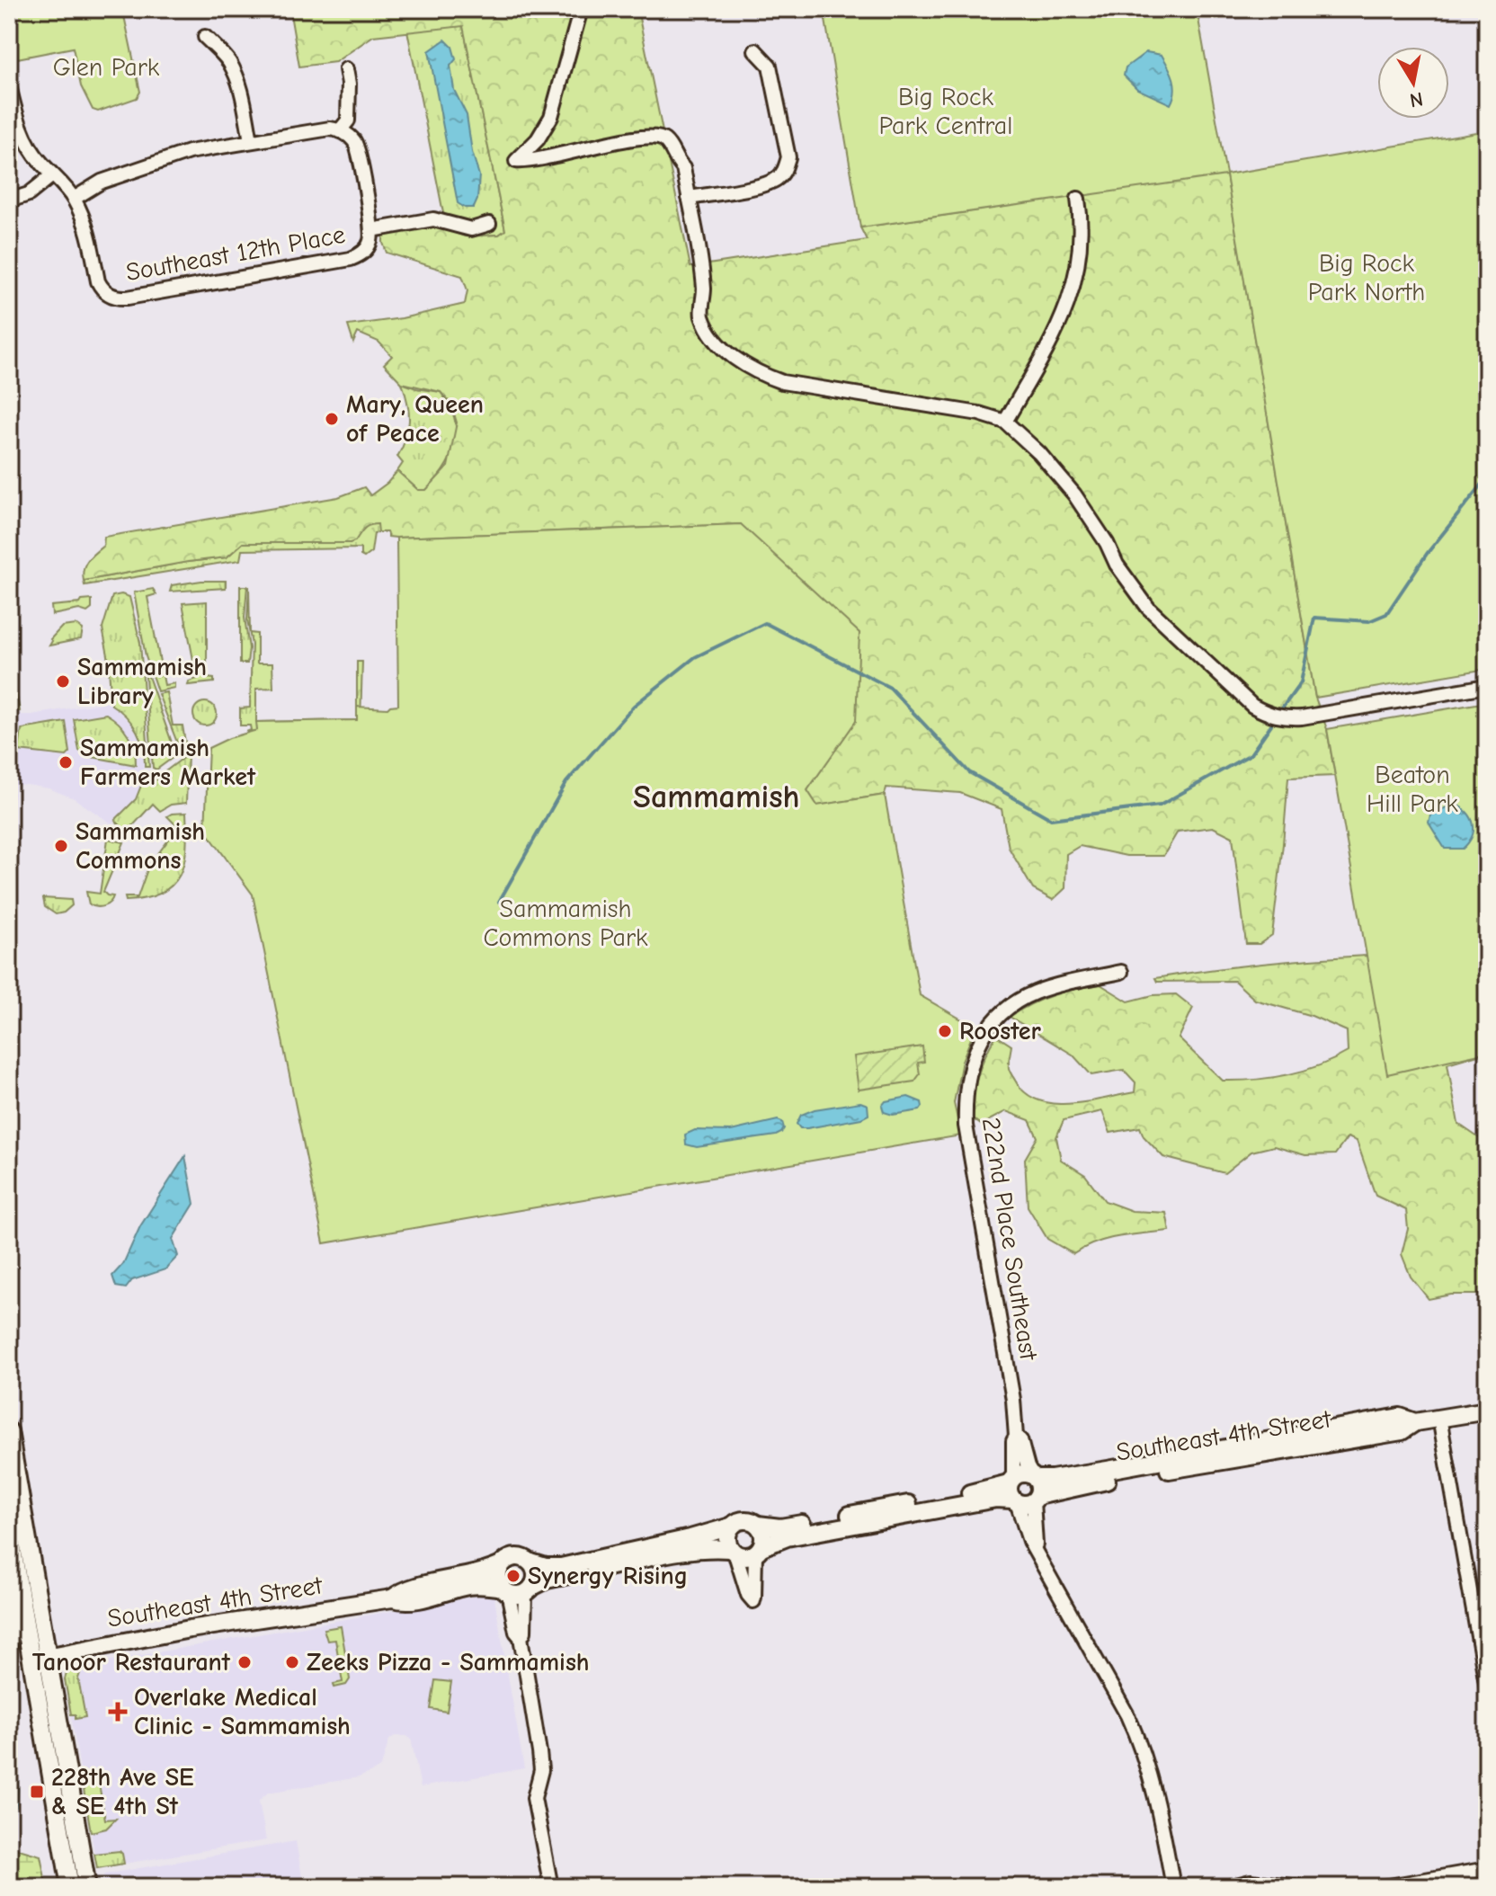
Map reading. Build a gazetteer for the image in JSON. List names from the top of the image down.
{
  "streets": {
    "street": ["Southeast 12th Place", "222nd Place Southeast", "Southeast 4th Street"]
  },
  "crossings": [
    ["222nd Place Southeast", "Southeast 4th Street"]
  ],
  "districts": ["Sammamish"],
  "parks": [
    "Glen Park",
    "Big Rock Park Central",
    "Big Rock Park North",
    "Beaton Hill Park",
    "Sammamish Commons Park"
  ],
  "places": {
    "other": [
      "Mary, Queen of Peace",
      "Sammamish Library",
      "Sammamish Farmers Market",
      "Sammamish Commons",
      "Rooster",
      "Synergy Rising",
      "Tanoor Restaurant",
      "Zeeks Pizza - Sammamish"
    ],
    "health": ["Overlake Medical Clinic - Sammamish"],
    "transit": ["228th Ave SE & SE 4th St"]
  },
  "north": "bottom"
}
